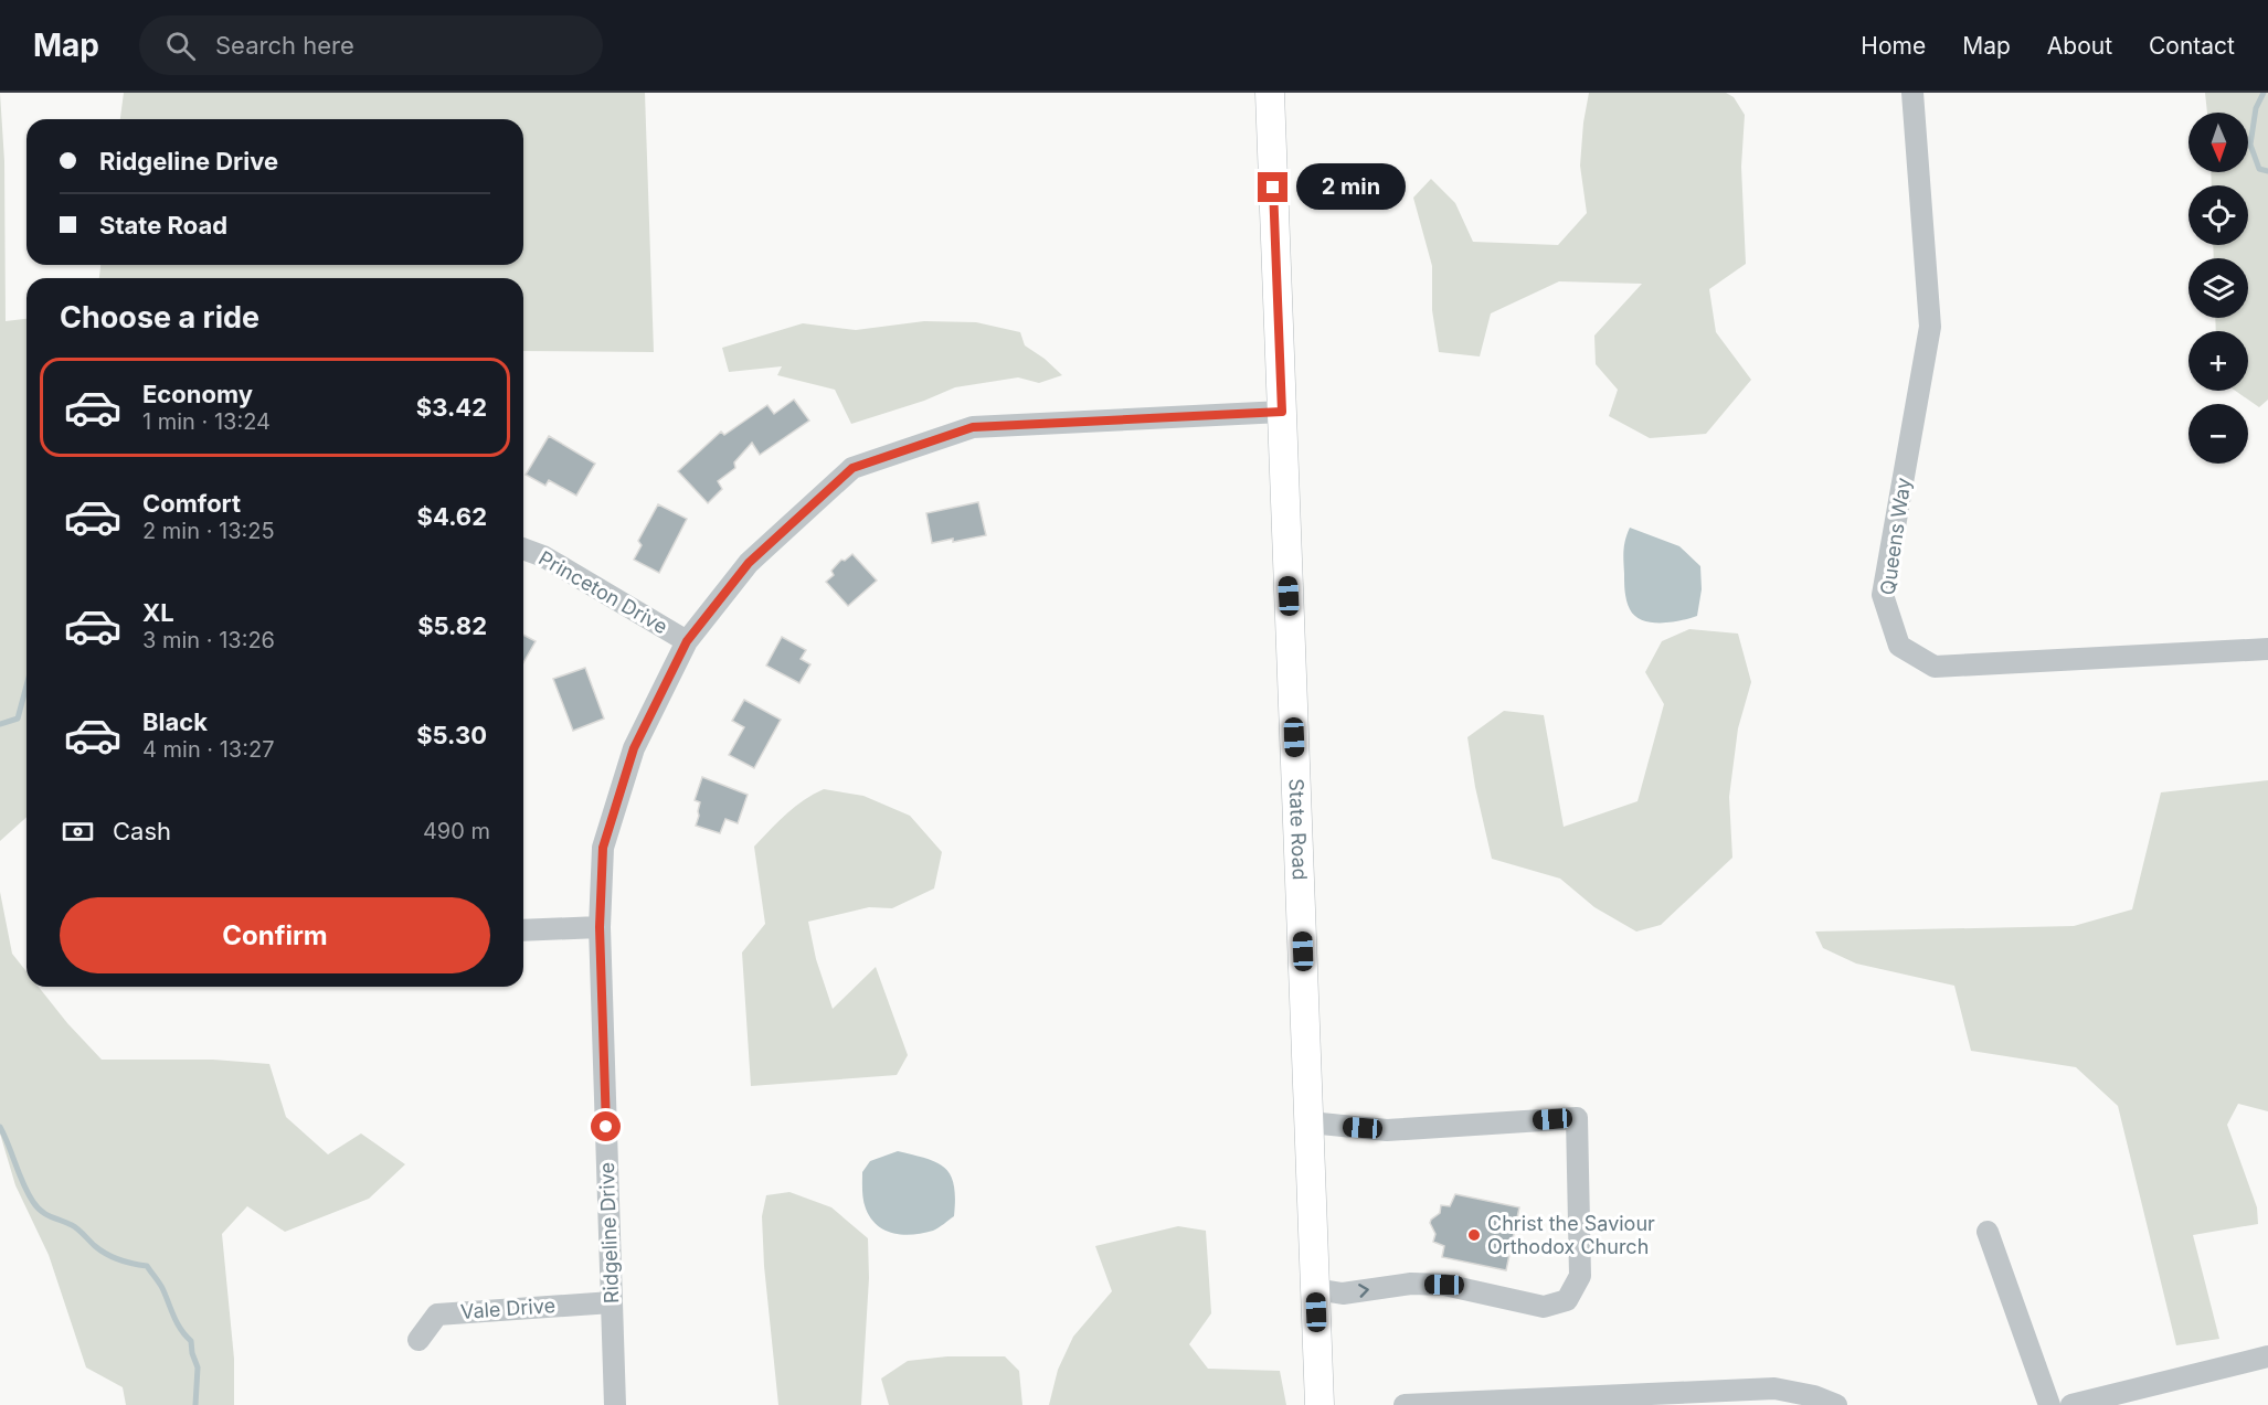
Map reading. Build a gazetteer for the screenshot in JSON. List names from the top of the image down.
{
  "streets": {
    "main road": ["State Road"],
    "street": [
      "Queens Way",
      "Princeton Drive",
      "Ridgeline Drive",
      "Vale Drive"
    ]
  },
  "crossings": [
    ["Princeton Drive", "Ridgeline Drive"],
    ["State Road", "Ridgeline Drive"],
    ["Ridgeline Drive", "Vale Drive"]
  ],
  "places": ["Christ the Saviour Orthodox Church"],
  "north": "bottom",
  "page": {
    "header": "Map",
    "search": "Search here",
    "nav": [
      "Home",
      "Map",
      "About",
      "Contact"
    ],
    "map_buttons": ["+", "−"],
    "banner": ["Ridgeline Drive", "State Road"],
    "bubble": "2 min",
    "heading": "Choose a ride",
    "list": [
      {
        "name": "Economy",
        "note": "1 min · 13:24",
        "value": "$3.42"
      },
      {
        "name": "Comfort",
        "note": "2 min · 13:25",
        "value": "$4.62"
      },
      {
        "name": "XL",
        "note": "3 min · 13:26",
        "value": "$5.82"
      },
      {
        "name": "Black",
        "note": "4 min · 13:27",
        "value": "$5.30"
      }
    ],
    "pay": ["Cash", "490 m"],
    "buttons": "Confirm"
  }
}
